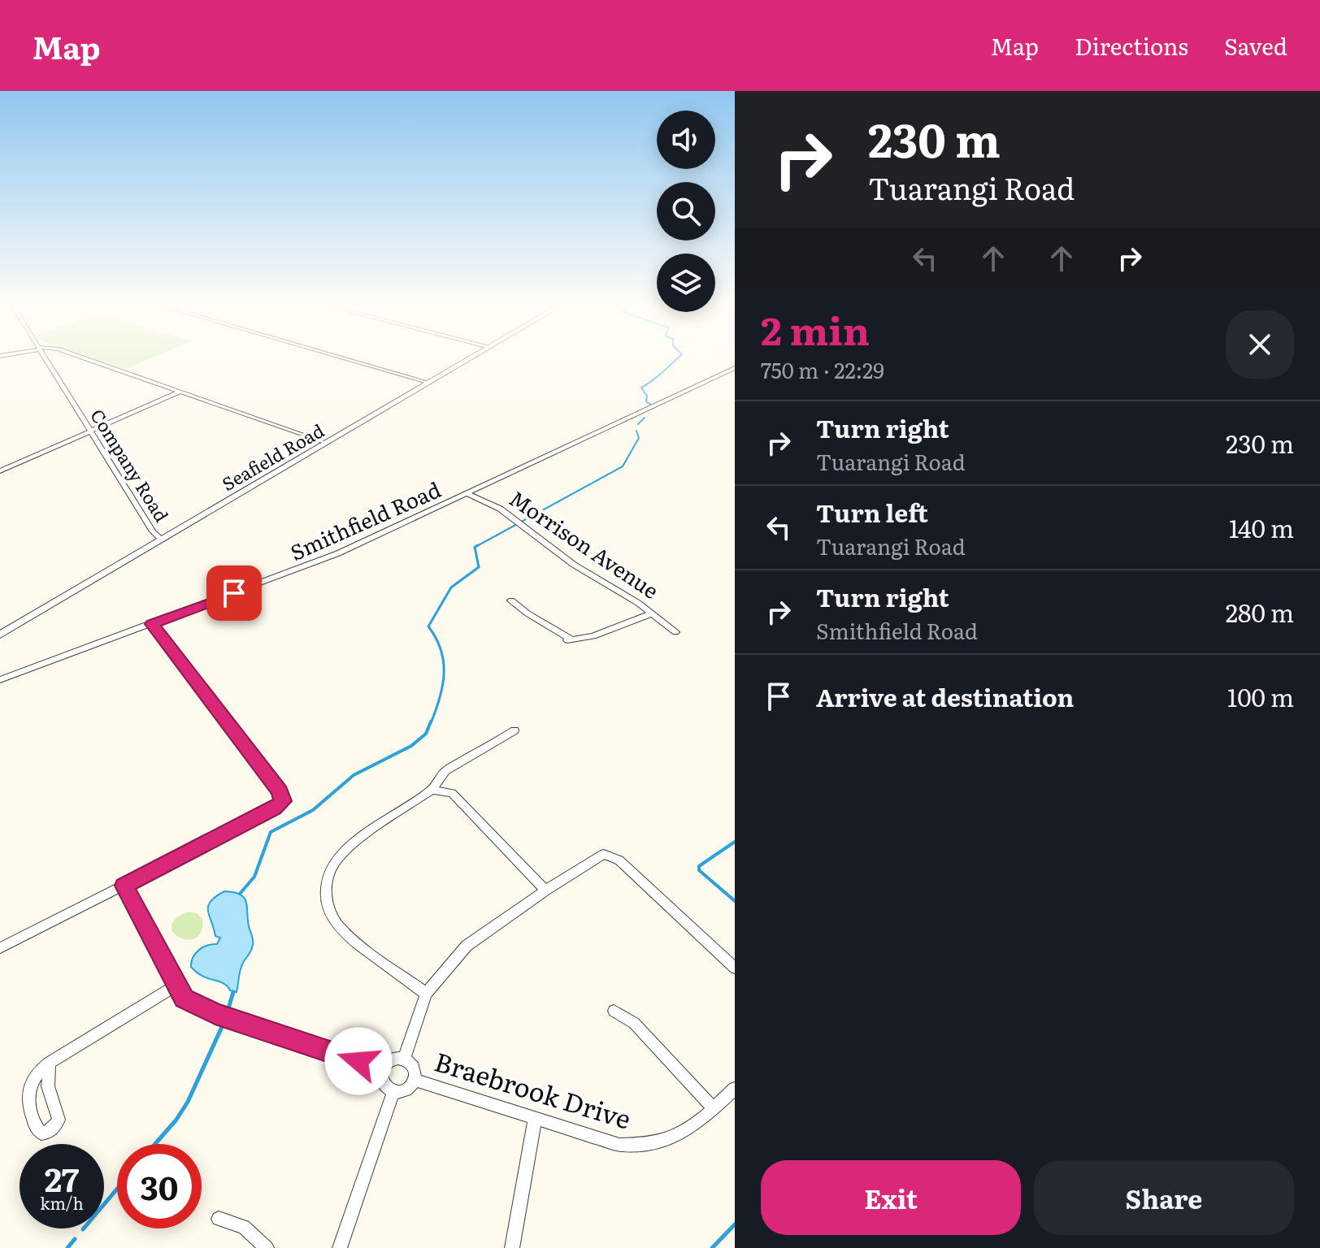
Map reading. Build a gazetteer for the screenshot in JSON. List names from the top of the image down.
{
  "streets": {
    "street": [
      "Seafield Road",
      "Company Road",
      "Smithfield Road",
      "Morrison Avenue",
      "Braebrook Drive"
    ]
  },
  "crossings": [
    ["Seafield Road", "Company Road"],
    ["Smithfield Road", "Morrison Avenue"]
  ],
  "page": {
    "header": "Map",
    "nav": ["Map", "Directions", "Saved"],
    "turn": ["230 m", "Tuarangi Road"],
    "heading": ["2 min", "750 m · 22:29"],
    "list": [
      {
        "name": "Turn right",
        "note": "Tuarangi Road",
        "value": "230 m"
      },
      {
        "name": "Turn left",
        "note": "Tuarangi Road",
        "value": "140 m"
      },
      {
        "name": "Turn right",
        "note": "Smithfield Road",
        "value": "280 m"
      },
      {
        "name": "Arrive at destination",
        "value": "100 m"
      }
    ],
    "speed": "27 km/h",
    "limit": "30",
    "buttons": ["Exit", "Share"]
  }
}
